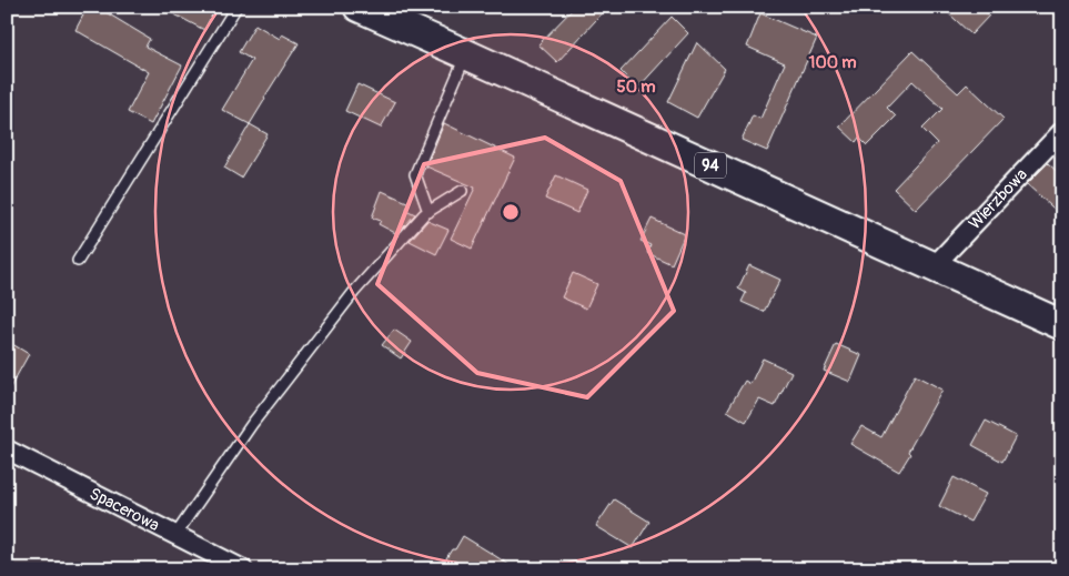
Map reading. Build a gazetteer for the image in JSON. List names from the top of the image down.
{
  "streets": {
    "main road": ["94"],
    "street": ["Wierzbowa", "Spacerowa"]
  },
  "crossings": [
    ["94", "Wierzbowa"]
  ],
  "rings": ["100 m", "50 m"]
}
